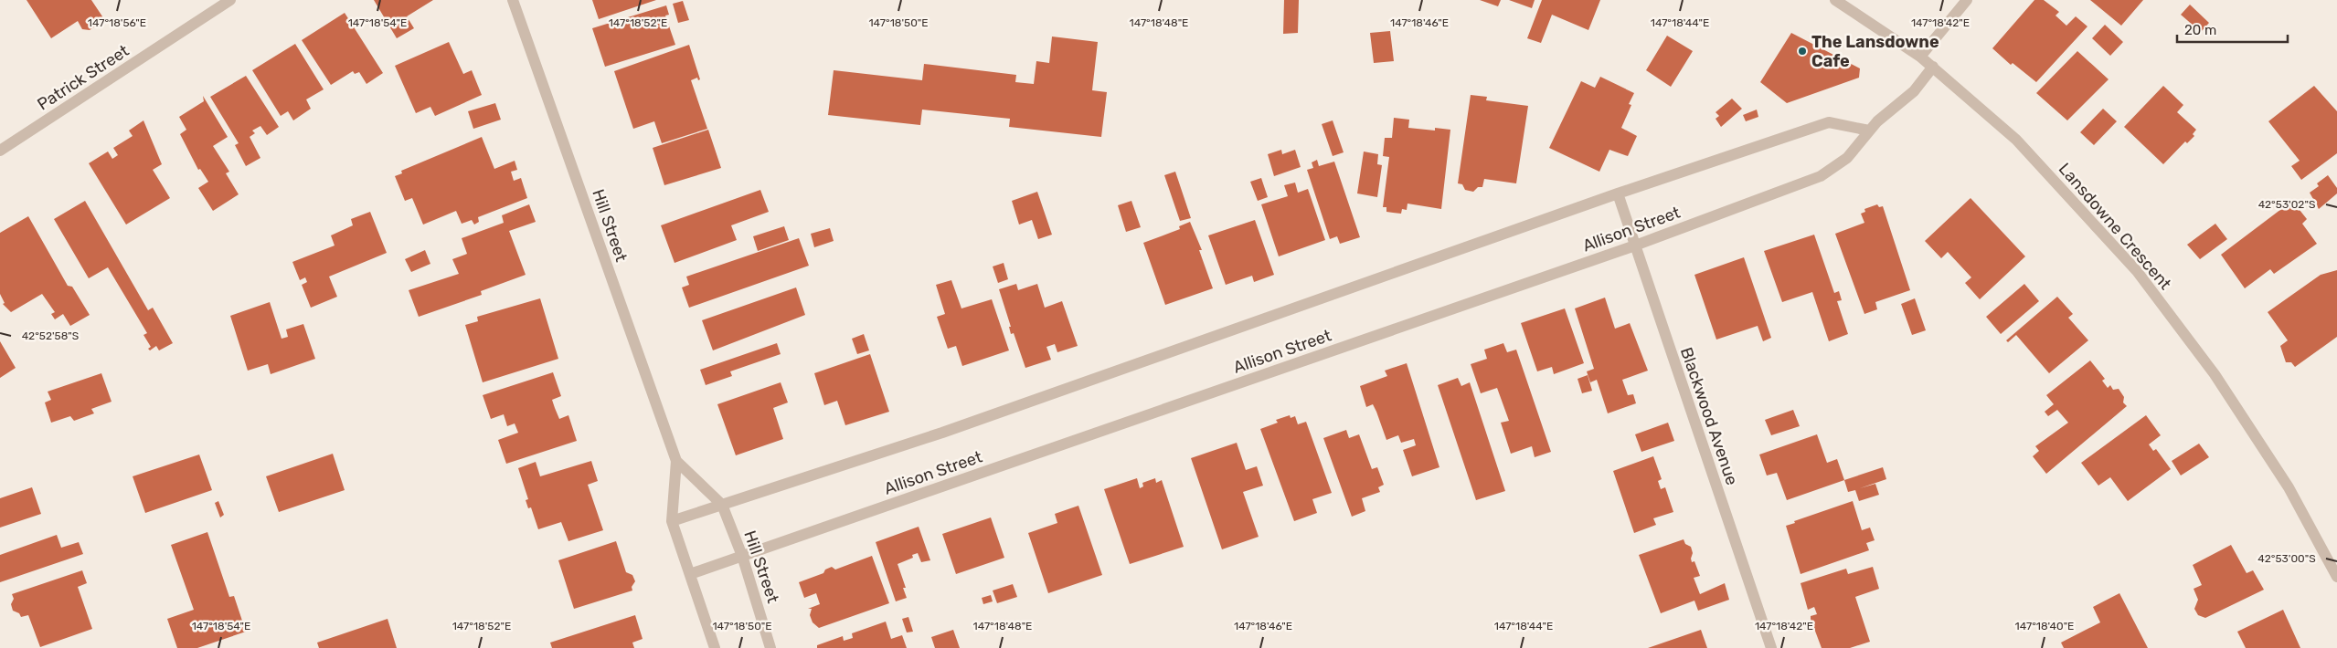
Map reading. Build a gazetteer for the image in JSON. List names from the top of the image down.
{
  "streets": {
    "street": [
      "Patrick Street",
      "Hill Street",
      "Lansdowne Crescent",
      "Allison Street",
      "Blackwood Avenue"
    ]
  },
  "crossings": [
    ["Hill Street", "Allison Street"],
    ["Lansdowne Crescent", "Allison Street"],
    ["Allison Street", "Blackwood Avenue"]
  ],
  "places": ["The Lansdowne Cafe"],
  "scale_bar": "20 m",
  "coordinates": [
    "147°18'56\"E",
    "147°18'54\"E",
    "147°18'52\"E",
    "147°18'50\"E",
    "147°18'48\"E",
    "147°18'46\"E",
    "147°18'44\"E",
    "147°18'42\"E",
    "42°53'02\"S",
    "42°52'58\"S",
    "42°53'00\"S",
    "147°18'40\"E"
  ]
}
